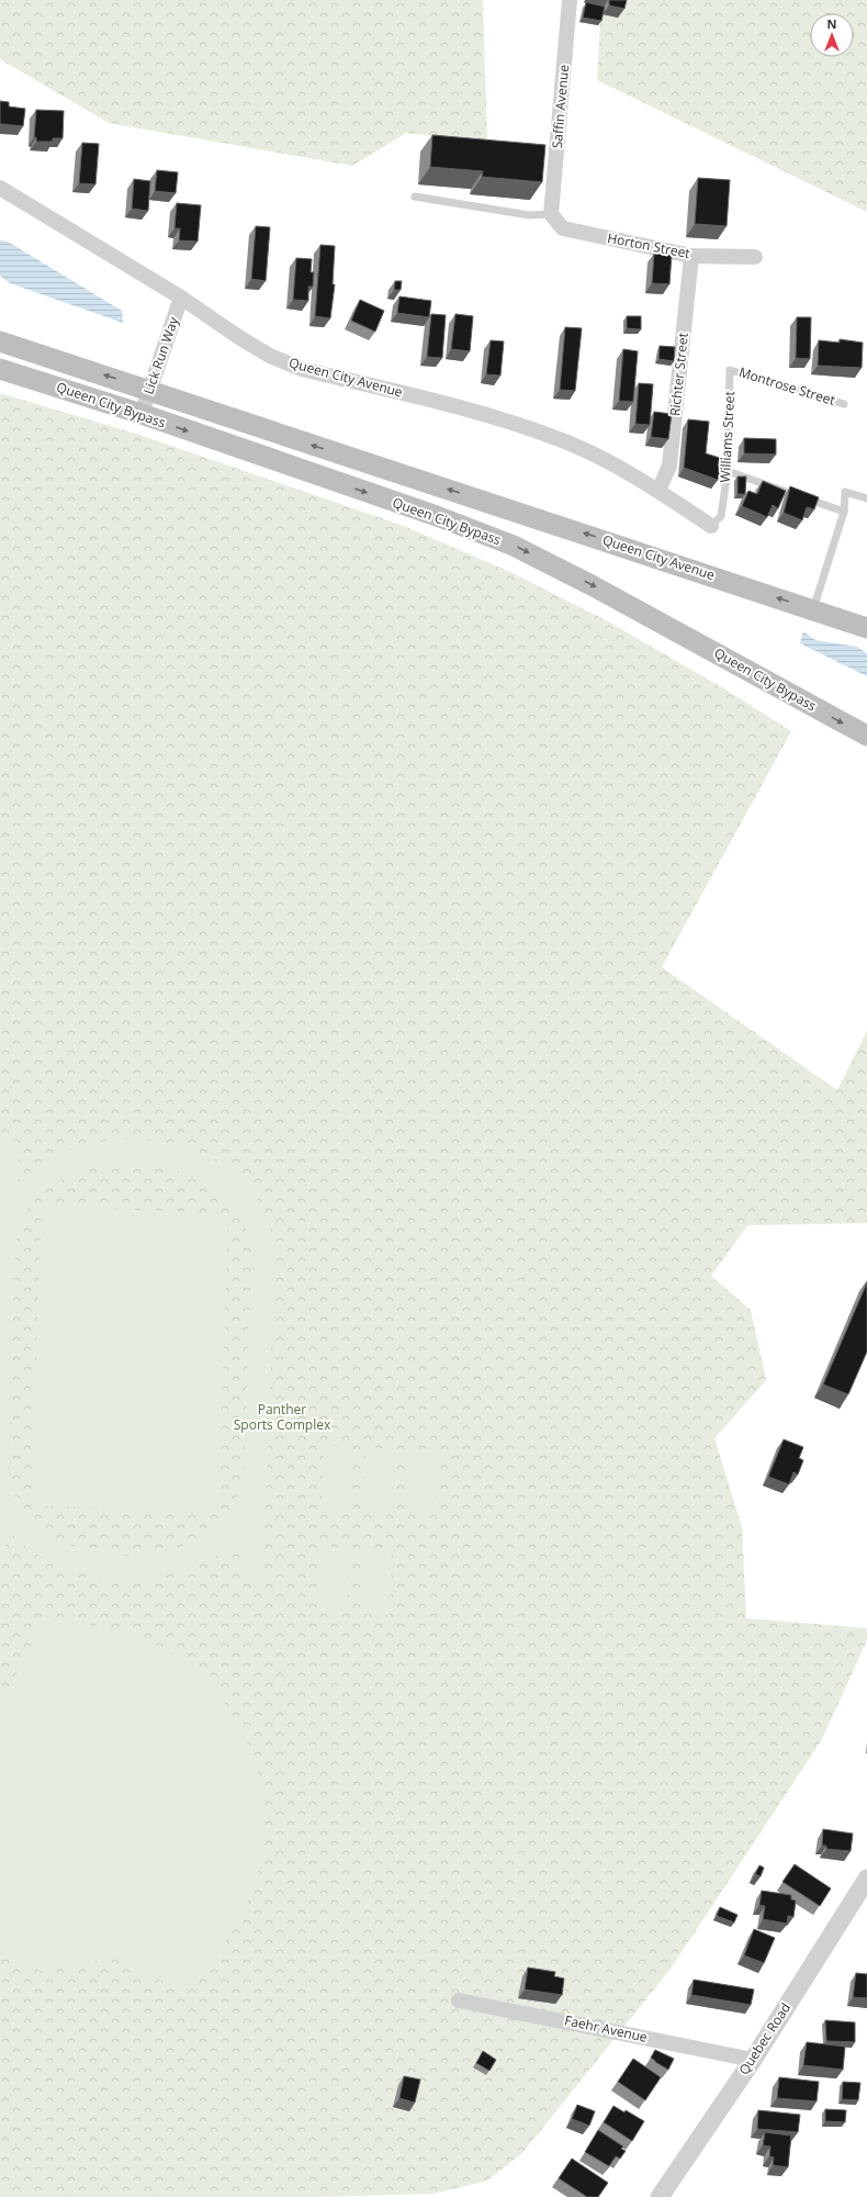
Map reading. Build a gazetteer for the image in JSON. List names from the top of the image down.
{
  "streets": {
    "main road": ["Queen City Avenue", "Queen City Bypass"],
    "street": [
      "Saffin Avenue",
      "Horton Street",
      "Lick Run Way",
      "Richter Street",
      "Faehr Avenue",
      "Quebec Road"
    ],
    "lane": ["Montrose Street", "Williams Street"]
  },
  "crossings": [
    ["Saffin Avenue", "Horton Street"],
    ["Horton Street", "Richter Street"],
    ["Lick Run Way", "Queen City Avenue"],
    ["Lick Run Way", "Queen City Bypass"],
    ["Richter Street", "Queen City Avenue"],
    ["Queen City Avenue", "Queen City Bypass"],
    ["Queen City Avenue", "Williams Street"],
    ["Montrose Street", "Williams Street"],
    ["Faehr Avenue", "Quebec Road"]
  ],
  "parks": ["Panther Sports Complex"],
  "north": "top"
}
